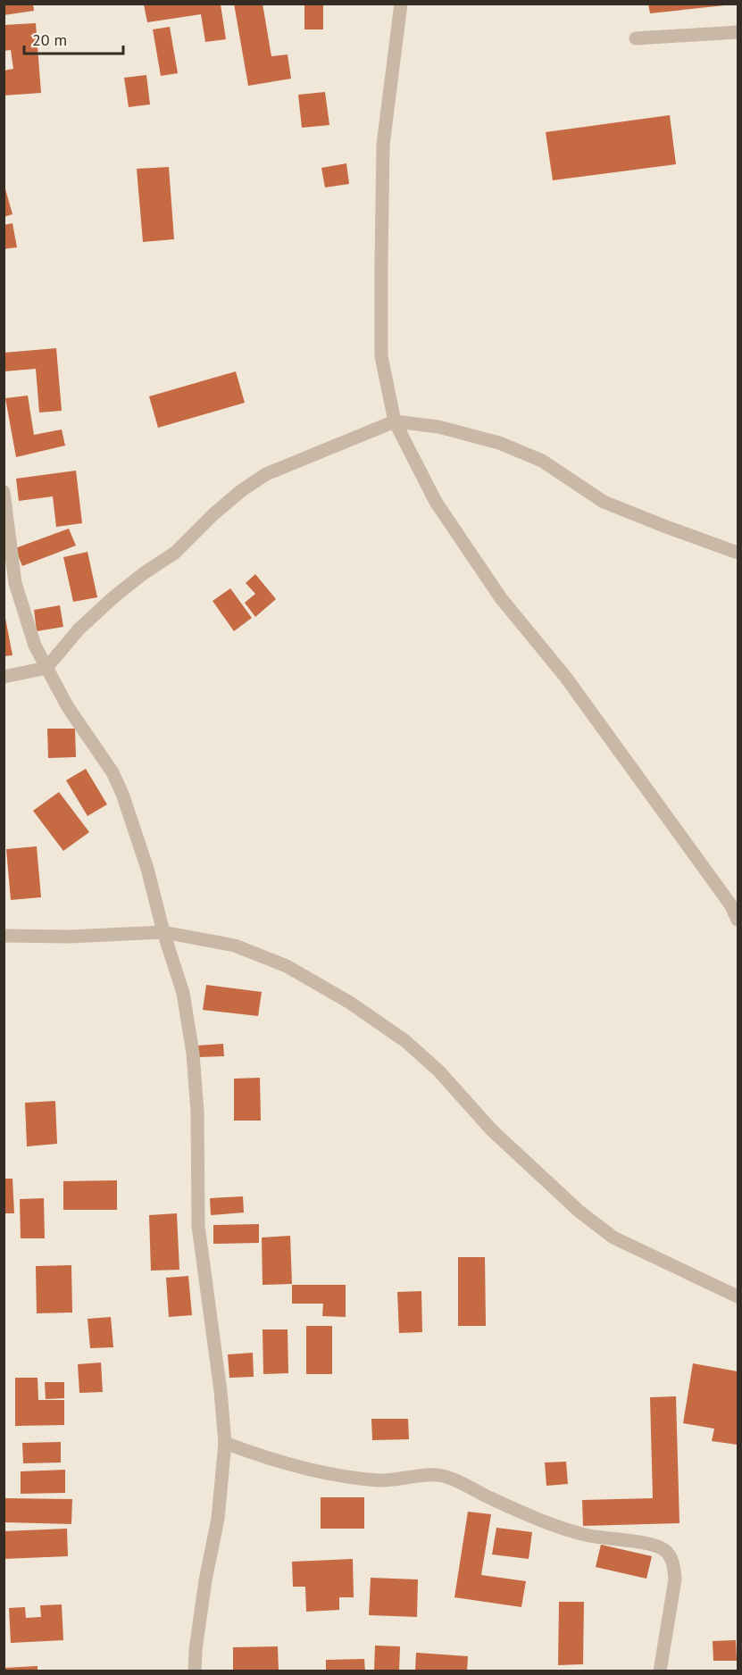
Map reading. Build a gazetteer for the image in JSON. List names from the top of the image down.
{
  "scale_bar": "20 m"
}
